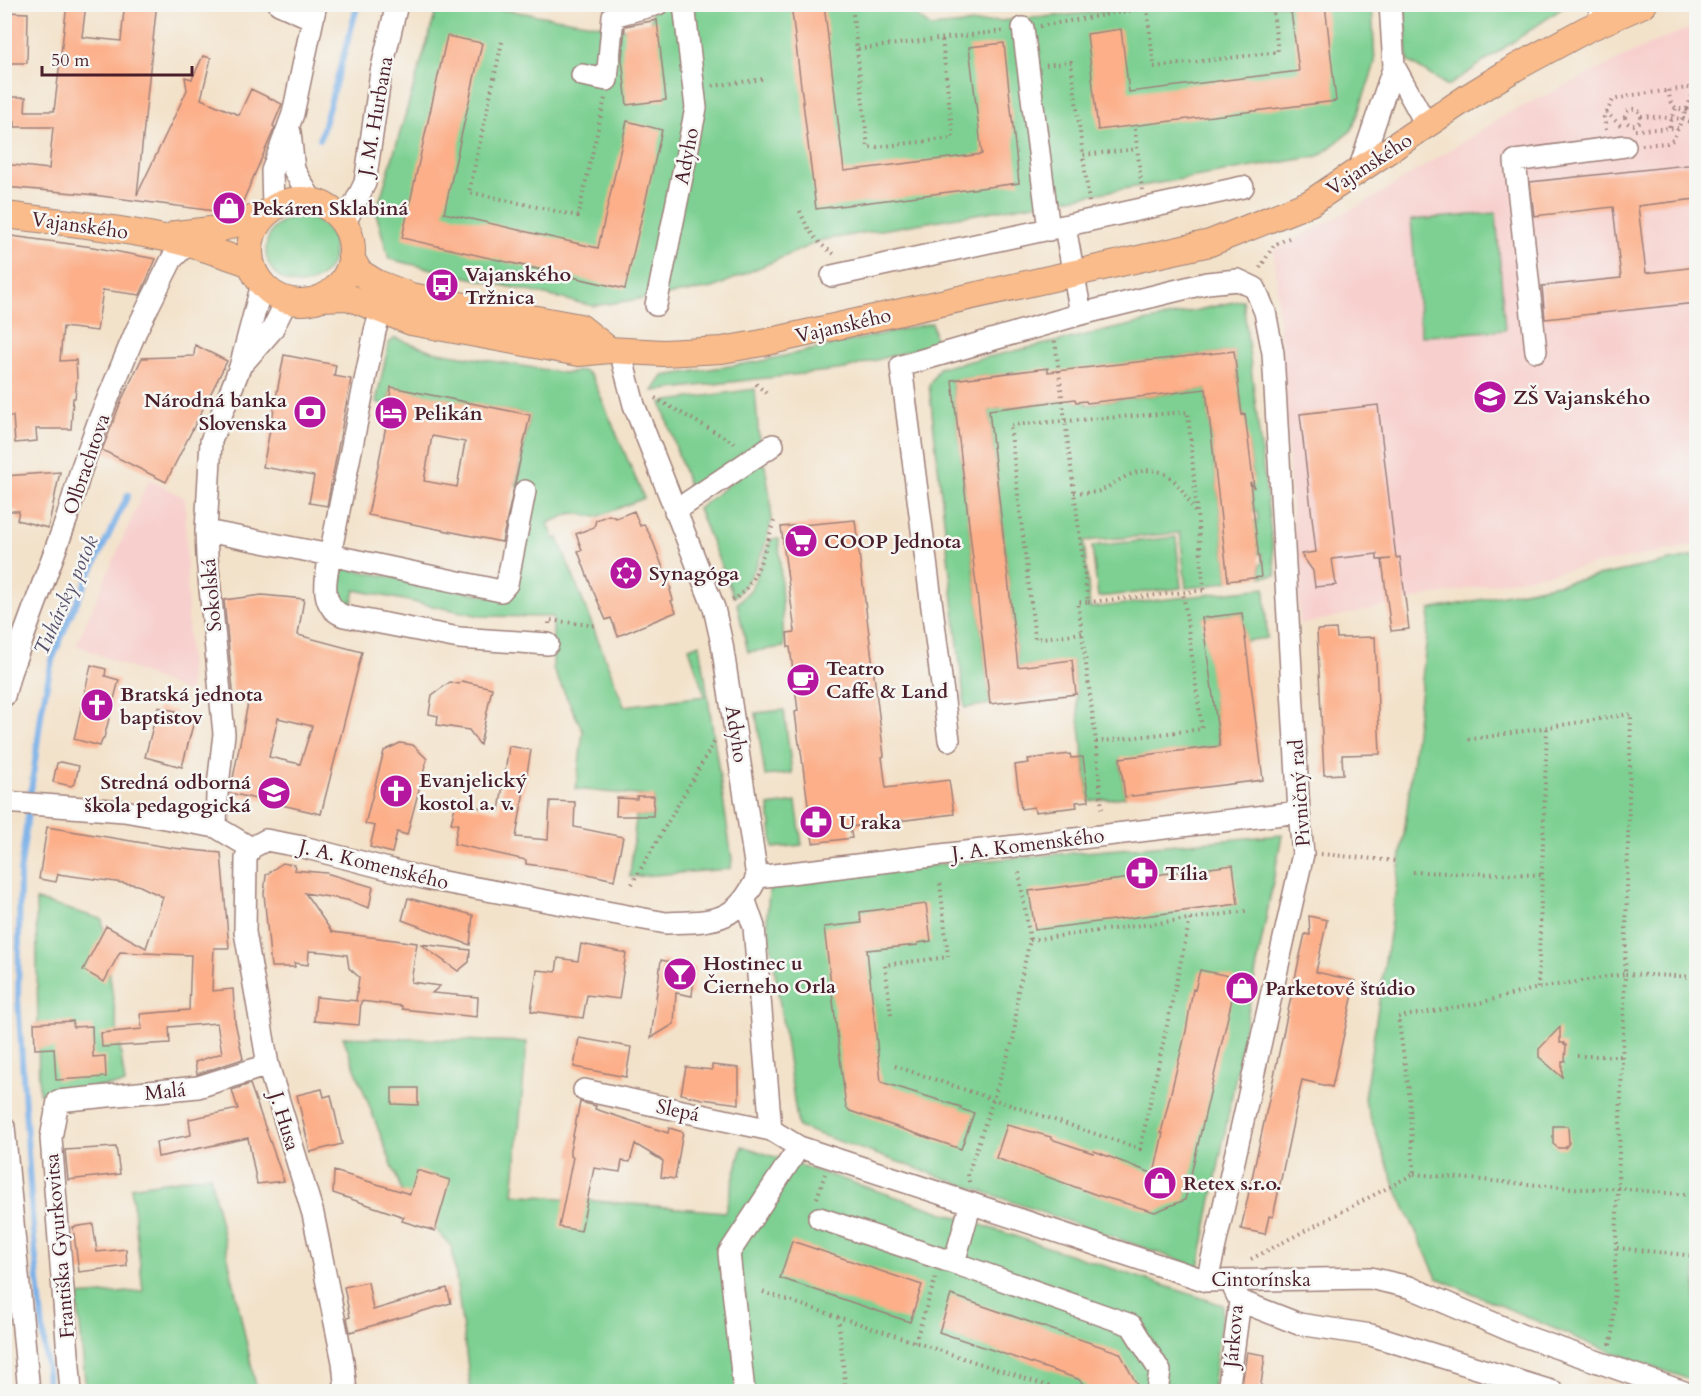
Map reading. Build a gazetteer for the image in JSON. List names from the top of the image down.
{
  "streets": {
    "main road": ["Vajanského"],
    "street": [
      "J. M. Hurbana",
      "Adyho",
      "Olbrachtova",
      "Sokolská",
      "Pivničný rad",
      "J. A. Komenského",
      "Malá",
      "Slepá",
      "J. Husa",
      "Františka Gyurkovitsa",
      "Cintorínska",
      "Járkova"
    ]
  },
  "crossings": [
    ["J. M. Hurbana", "Vajanského"],
    ["J. M. Hurbana", "Sokolská"],
    ["Adyho", "Vajanského"],
    ["Adyho", "J. A. Komenského"],
    ["Vajanského", "Olbrachtova"],
    ["Vajanského", "Sokolská"],
    ["Pivničný rad", "J. A. Komenského"],
    ["Pivničný rad", "Cintorínska"],
    ["J. A. Komenského", "J. Husa"],
    ["Malá", "J. Husa"],
    ["Malá", "Františka Gyurkovitsa"],
    ["Slepá", "Cintorínska"],
    ["Cintorínska", "Járkova"]
  ],
  "water": ["Tuhársky potok"],
  "places": {
    "shop": ["Pekáren Sklabiná", "Parketové štúdio", "Retex s.r.o."],
    "bus stop": ["Vajanského Tržnica"],
    "school or university": ["ZŠ Vajanského", "Stredná odborná škola pedagogická"],
    "bank": ["Národná banka Slovenska"],
    "hotel": ["Pelikán"],
    "supermarket": ["COOP Jednota"],
    "synagogue": ["Synagóga"],
    "cafe": ["Teatro Caffe & Land"],
    "church": ["Bratská jednota baptistov", "Evanjelický kostol a. v."],
    "pharmacy": ["U raka", "Tília"],
    "bar": ["Hostinec u Čierneho Orla"]
  },
  "scale_bar": "50 m"
}
